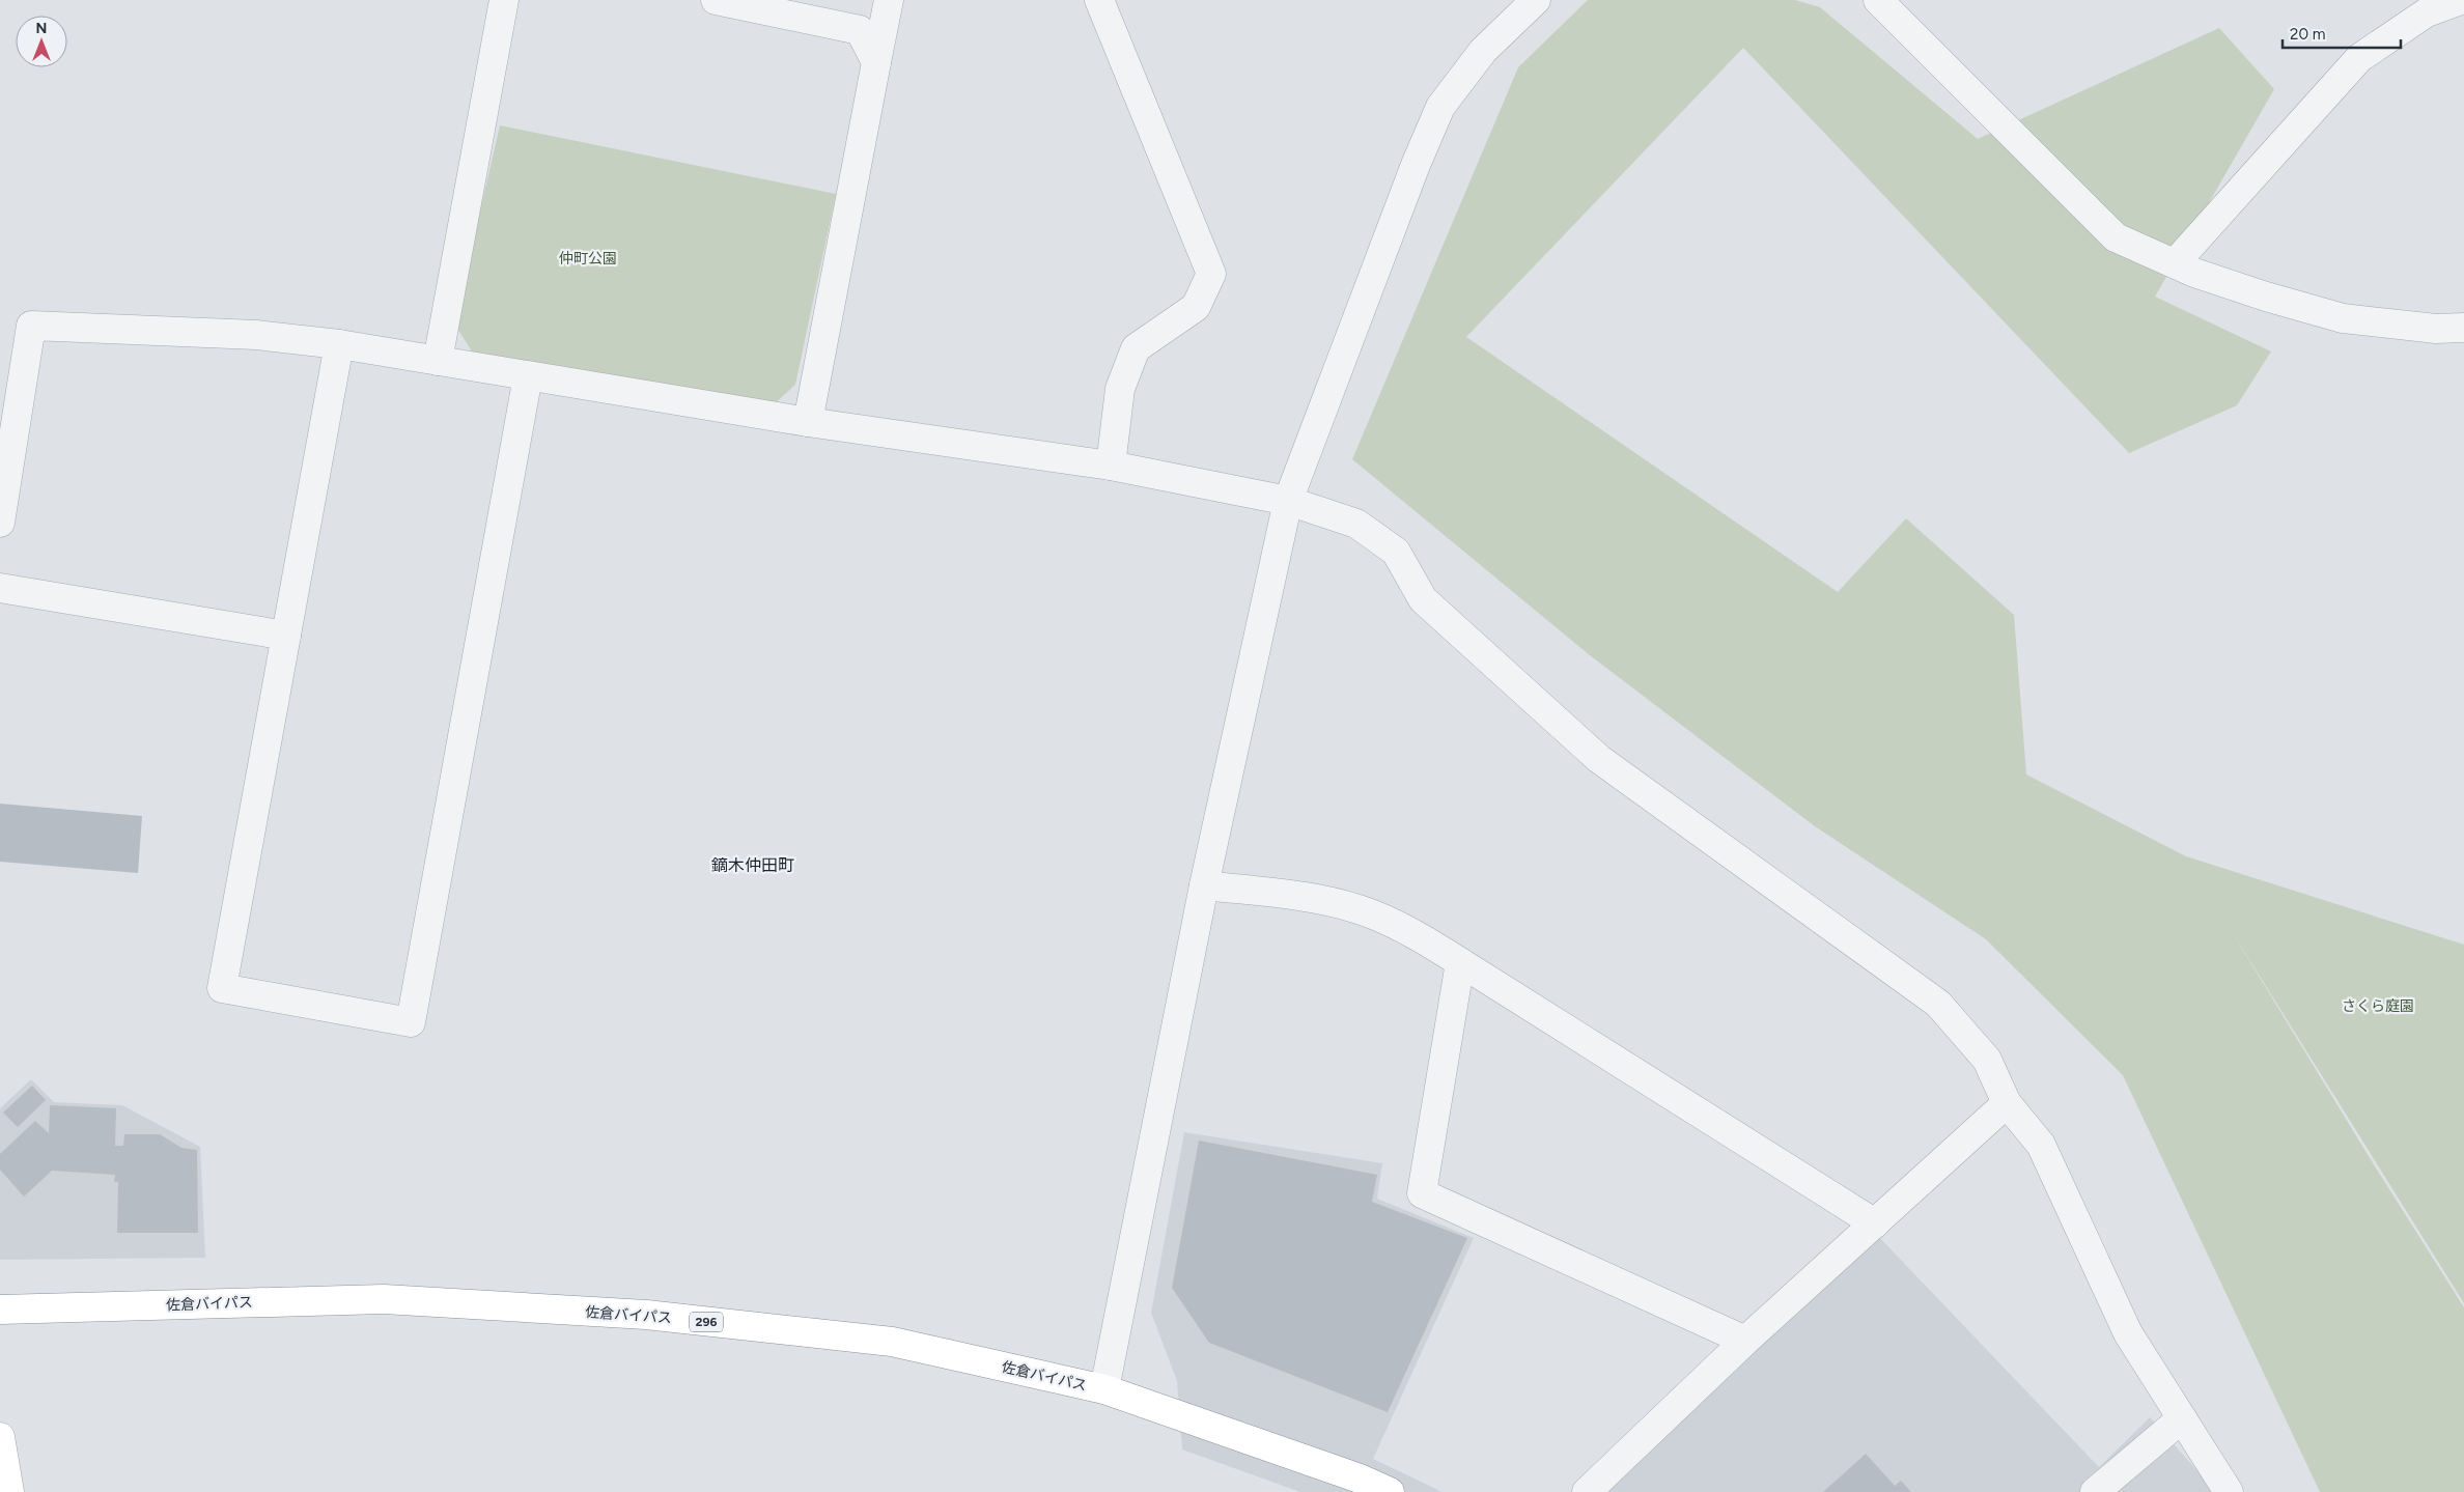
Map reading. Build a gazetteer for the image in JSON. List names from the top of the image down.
{
  "streets": {
    "main road": ["佐倉バイパス", "296"]
  },
  "districts": ["鏑木仲田町"],
  "parks": ["仲町公園", "さくら庭園"],
  "scale_bar": "20 m",
  "north": "top"
}
